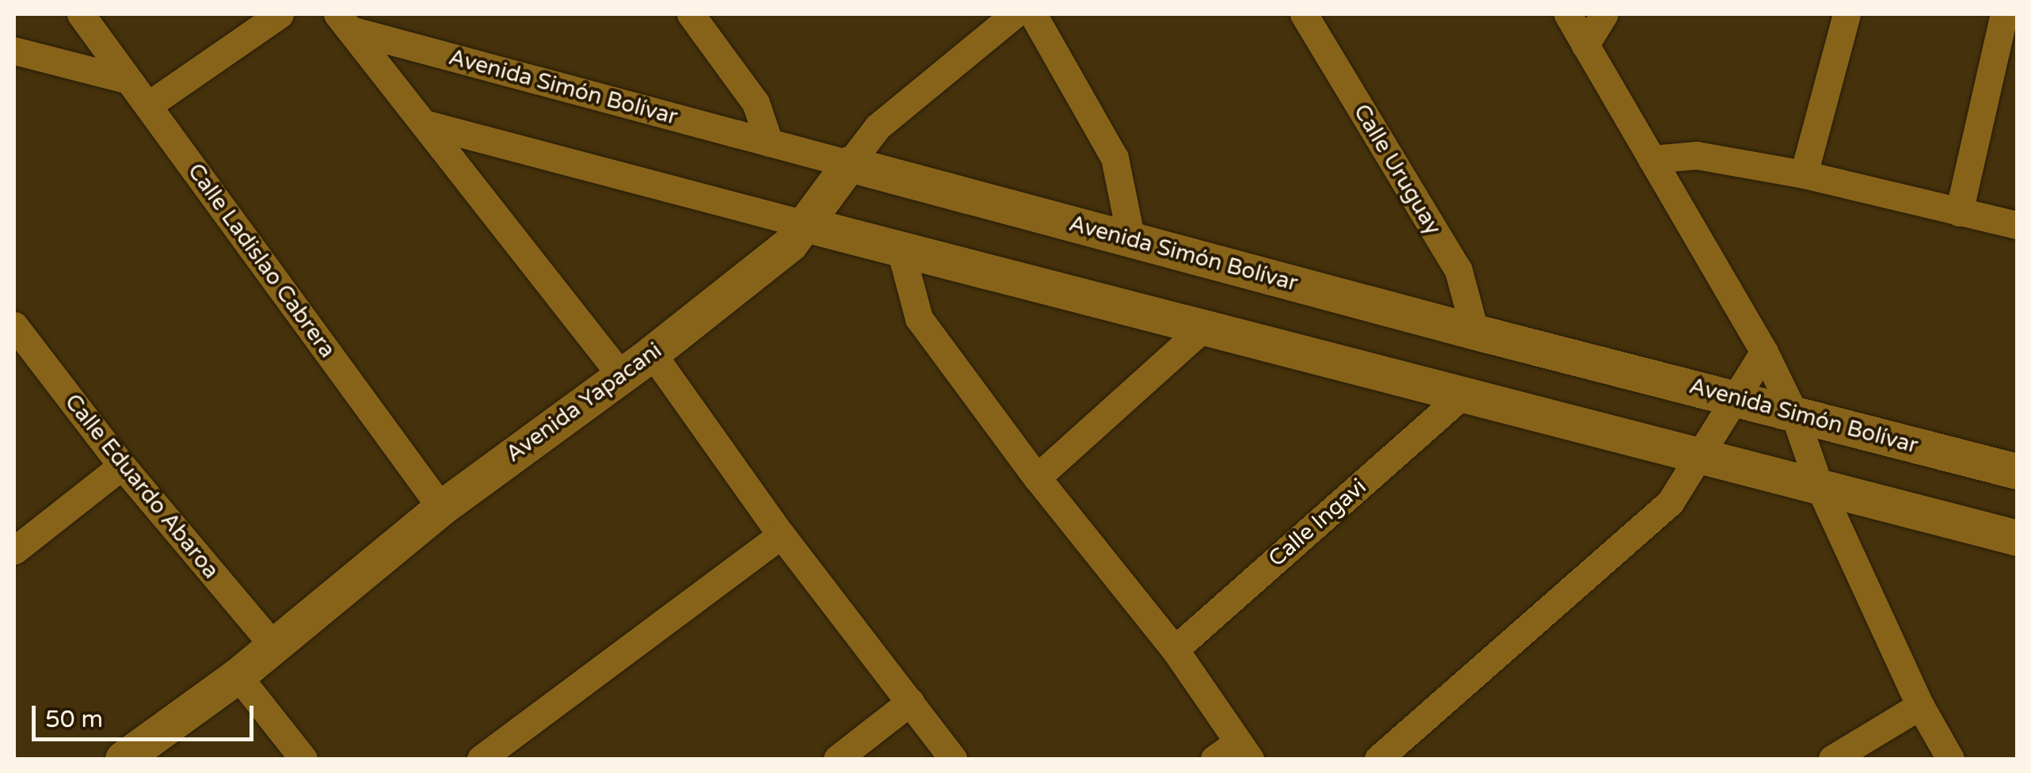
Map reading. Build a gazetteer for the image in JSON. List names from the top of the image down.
{
  "streets": {
    "street": [
      "Avenida Simón Bolívar",
      "Calle Uruguay",
      "Calle Ladislao Cabrera",
      "Avenida Yapacani",
      "Calle Eduardo Abaroa",
      "Calle Ingavi"
    ]
  },
  "crossings": [
    ["Avenida Simón Bolívar", "Calle Uruguay"],
    ["Avenida Simón Bolívar", "Avenida Yapacani"],
    ["Calle Ladislao Cabrera", "Avenida Yapacani"],
    ["Avenida Yapacani", "Calle Eduardo Abaroa"]
  ],
  "scale_bar": "50 m"
}
